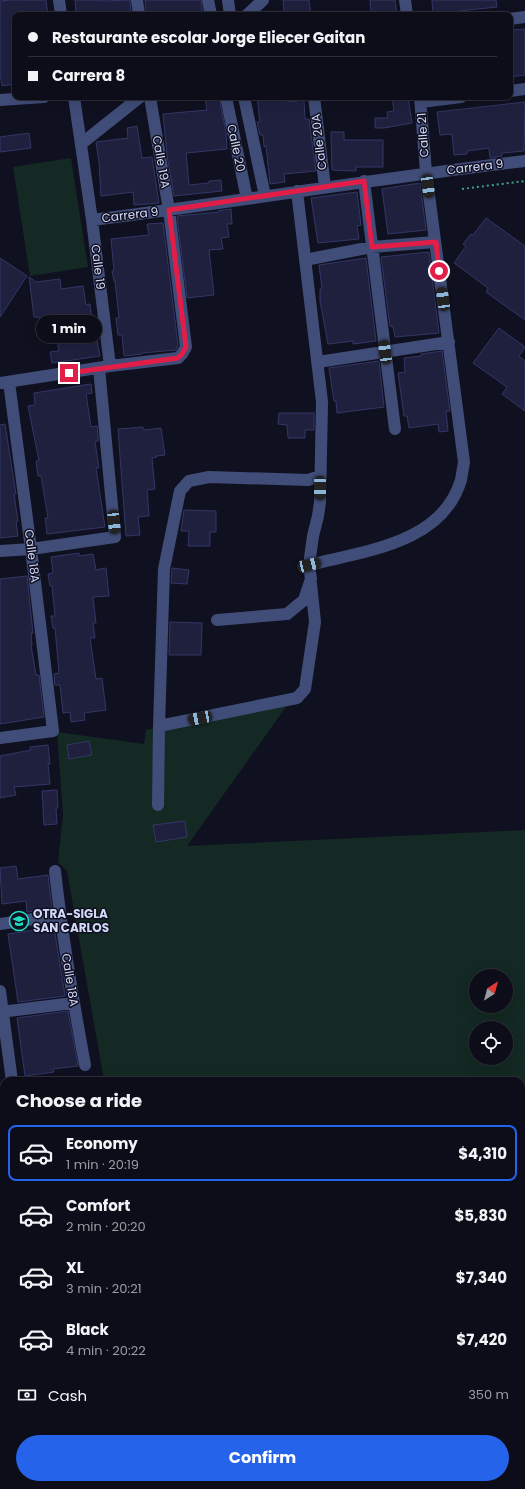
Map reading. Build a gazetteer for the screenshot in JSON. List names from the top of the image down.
{
  "streets": {
    "street": [
      "Calle 21",
      "Calle 20A",
      "Calle 20",
      "Calle 19A",
      "Carrera 9",
      "Calle 19",
      "Calle 18A"
    ]
  },
  "crossings": [
    ["Calle 21", "Carrera 9"],
    ["Calle 20A", "Carrera 9"],
    ["Calle 20", "Carrera 9"],
    ["Calle 19A", "Carrera 9"],
    ["Calle 19A", "Calle 19"],
    ["Carrera 9", "Calle 19"],
    ["Calle 19", "Calle 18A"]
  ],
  "places": {
    "school or university": ["OTRA-SIGLA SAN CARLOS"]
  },
  "north": "top right",
  "page": {
    "banner": ["Restaurante escolar Jorge Eliecer Gaitan", "Carrera 8"],
    "bubble": "1 min",
    "heading": "Choose a ride",
    "list": [
      {
        "name": "Economy",
        "note": "1 min · 20:19",
        "value": "$4,310"
      },
      {
        "name": "Comfort",
        "note": "2 min · 20:20",
        "value": "$5,830"
      },
      {
        "name": "XL",
        "note": "3 min · 20:21",
        "value": "$7,340"
      },
      {
        "name": "Black",
        "note": "4 min · 20:22",
        "value": "$7,420"
      }
    ],
    "pay": ["Cash", "350 m"],
    "buttons": "Confirm"
  }
}
